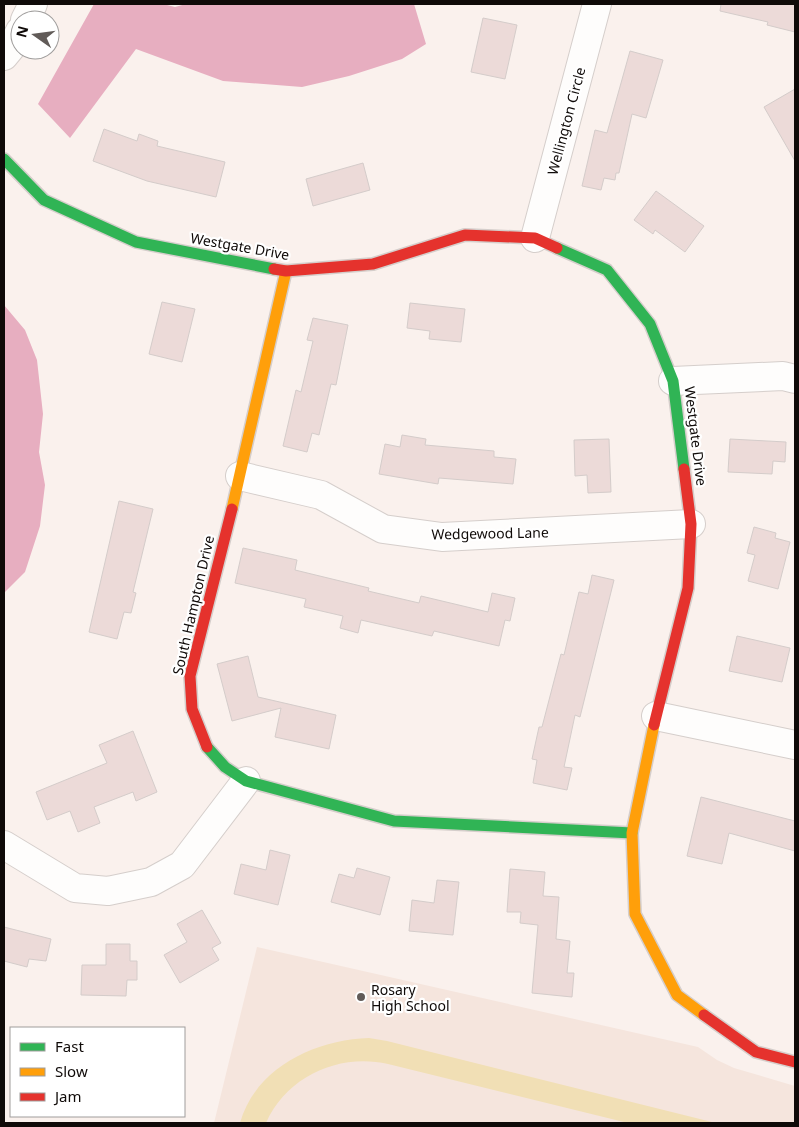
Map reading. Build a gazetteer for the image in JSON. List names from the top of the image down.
{
  "streets": {
    "street": [
      "Wellington Circle",
      "Westgate Drive",
      "Wedgewood Lane",
      "South Hampton Drive"
    ]
  },
  "crossings": [
    ["Wellington Circle", "Westgate Drive"],
    ["Westgate Drive", "Wedgewood Lane"],
    ["Westgate Drive", "South Hampton Drive"],
    ["Wedgewood Lane", "South Hampton Drive"]
  ],
  "places": ["Rosary High School"],
  "legend": ["Fast", "Slow", "Jam"],
  "north": "left"
}
